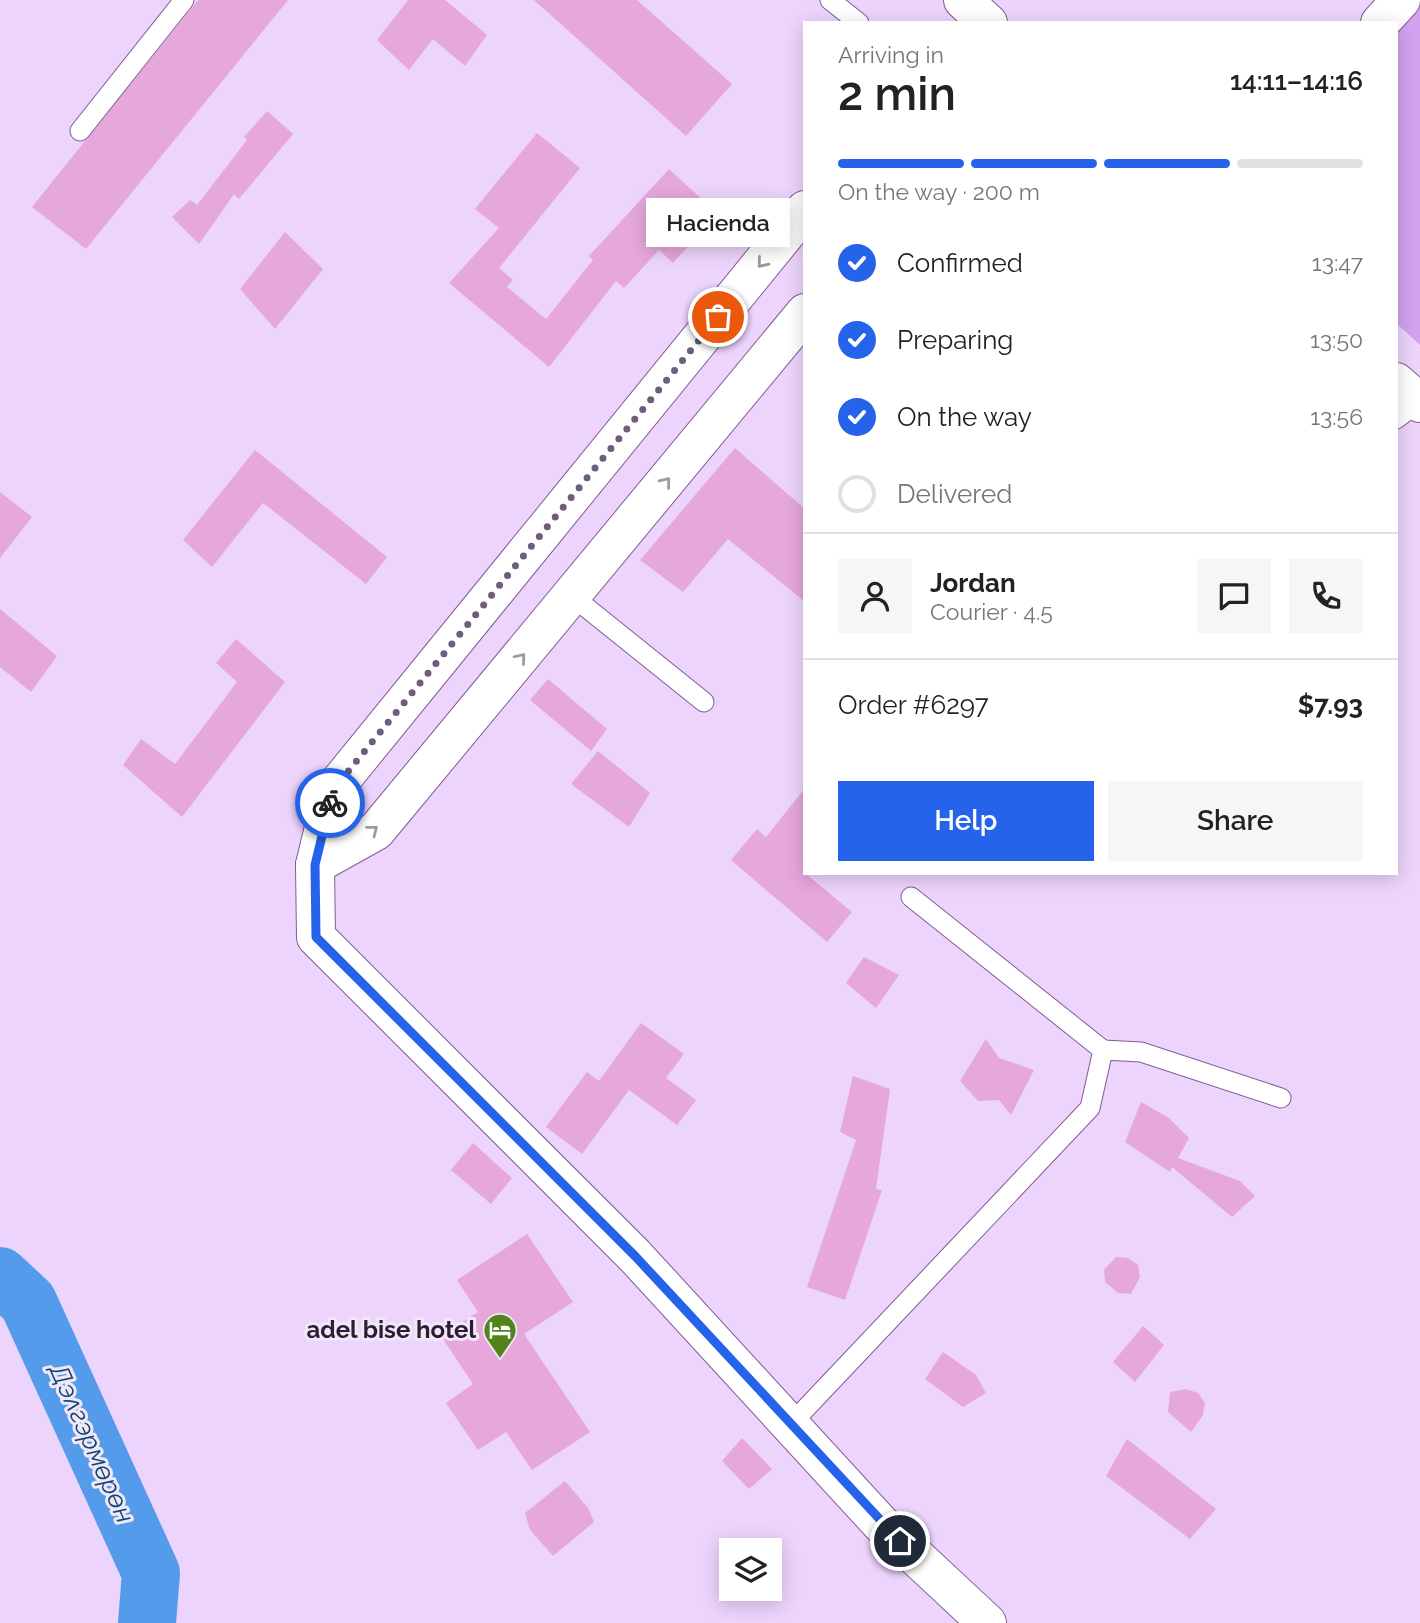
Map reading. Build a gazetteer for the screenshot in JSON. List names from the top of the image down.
{
  "water": ["Дэлгэрмөрөн"],
  "places": {
    "other": ["Hacienda"],
    "hotel": ["adel bise hotel"]
  },
  "page": {
    "heading": ["2 min", "Arriving in", "14:11–14:16"],
    "panel": [
      "Jordan",
      "Courier · 4.5",
      "Order #6297",
      "$7.93"
    ],
    "bar": "On the way · 200 m",
    "bubble": "Hacienda",
    "list": [
      ["Confirmed", "13:47"],
      ["Preparing", "13:50"],
      ["On the way", "13:56"],
      "Delivered"
    ],
    "buttons": ["Help", "Share"]
  }
}
